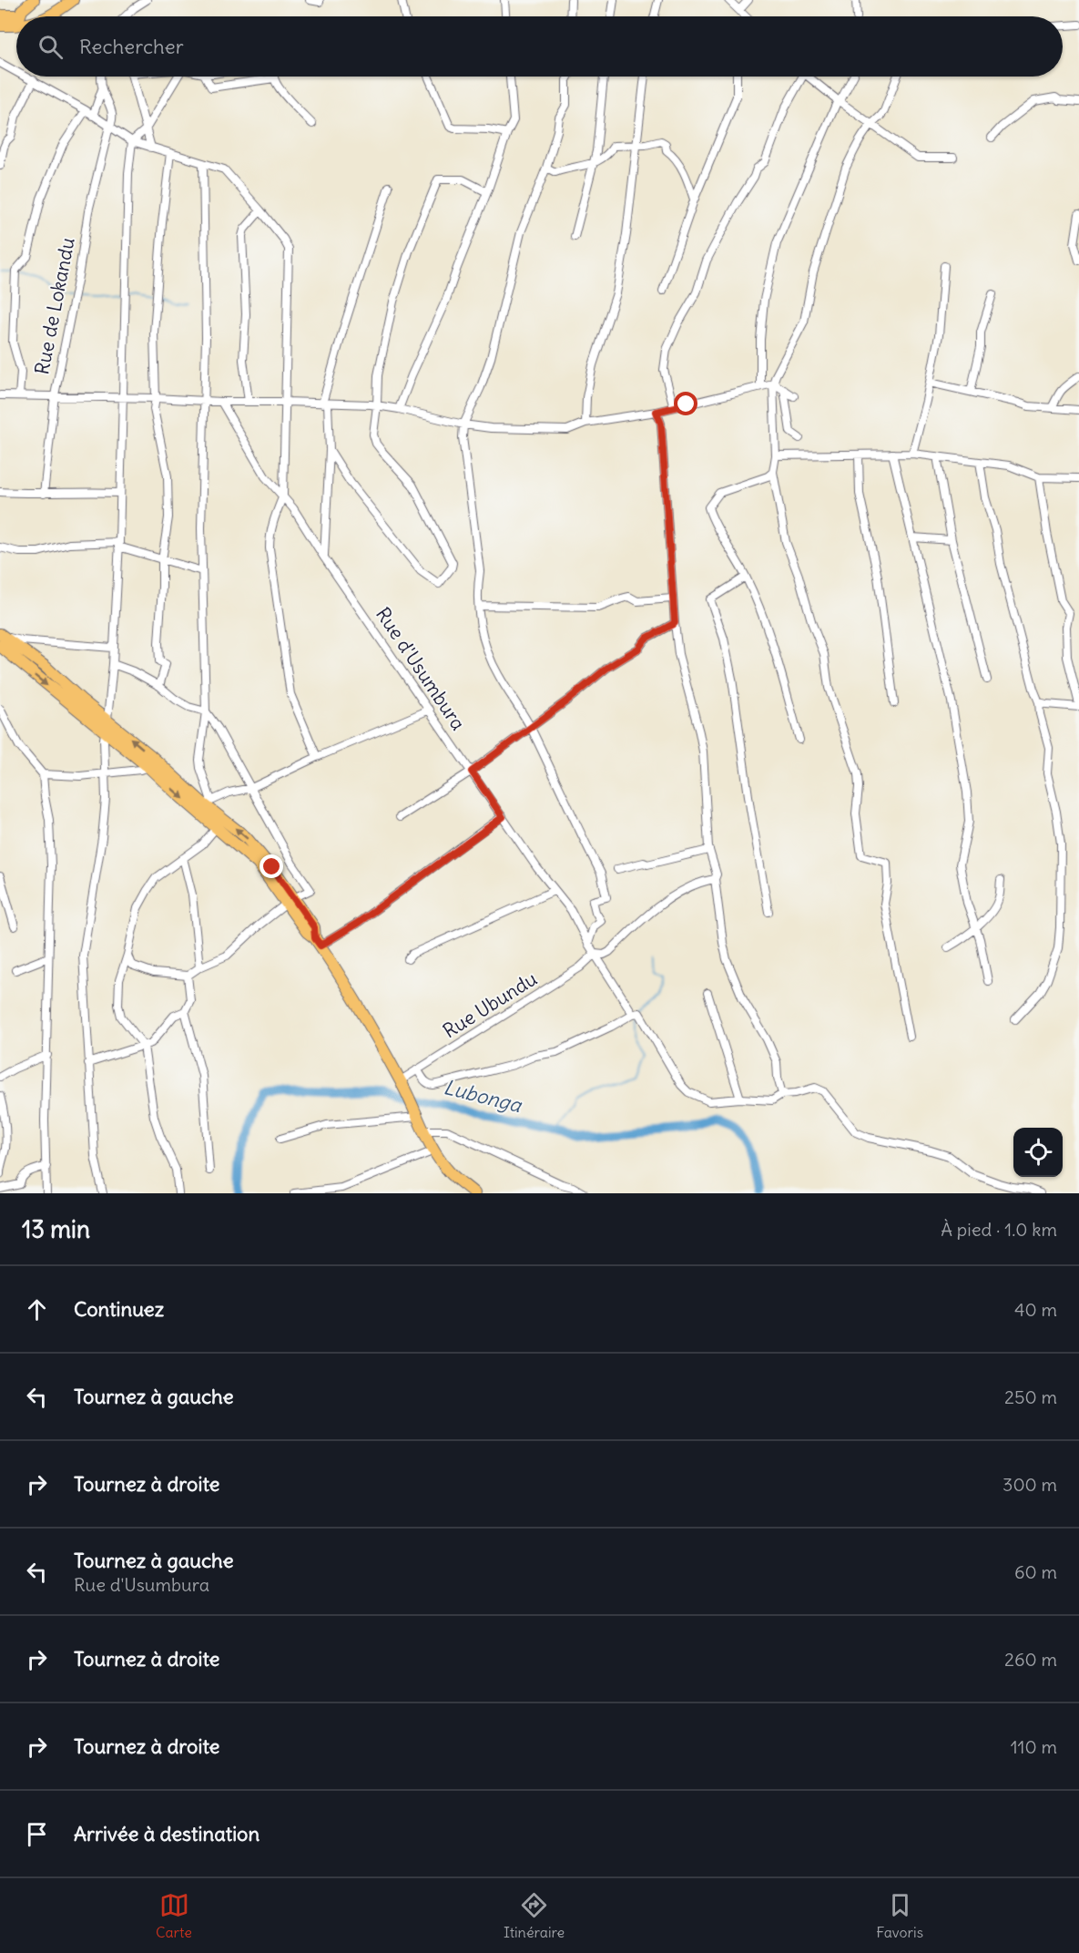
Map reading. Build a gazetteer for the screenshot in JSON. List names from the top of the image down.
{
  "streets": {
    "street": ["Rue de Lokandu", "Rue d'Usumbura", "Rue Ubundu"]
  },
  "crossings": [
    ["Rue d'Usumbura", "Rue Ubundu"]
  ],
  "water": ["Lubonga"],
  "page": {
    "search": "Rechercher",
    "heading": ["13 min", "À pied · 1.0 km"],
    "list": [
      ["Continuez", "40 m"],
      ["Tournez à gauche", "250 m"],
      ["Tournez à droite", "300 m"],
      ["Tournez à gauche", "Rue d'Usumbura", "60 m"],
      ["Tournez à droite", "260 m"],
      ["Tournez à droite", "110 m"],
      "Arrivée à destination"
    ],
    "nav": ["Carte", "Itinéraire", "Favoris"]
  }
}
